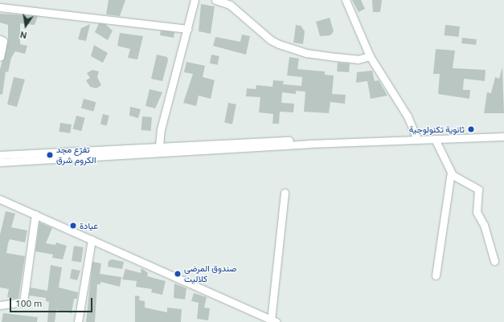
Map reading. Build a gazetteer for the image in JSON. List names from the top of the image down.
{
  "places": [
    "ثانوية تكنولوجية",
    "تفرّع مجد الكروم شرق",
    "عيادة",
    "صندوق المرضى كلاليت"
  ],
  "scale_bar": "100 m",
  "north": "bottom"
}
